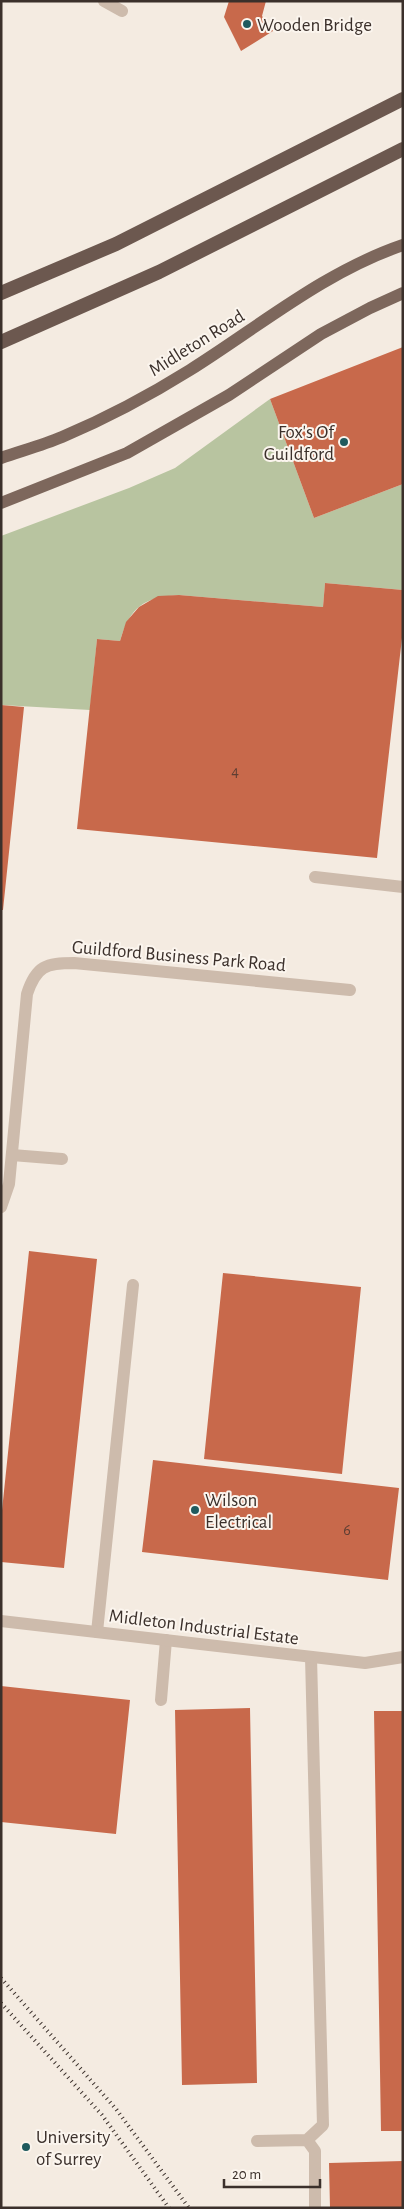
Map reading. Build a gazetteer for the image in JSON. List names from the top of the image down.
{
  "streets": {
    "main road": ["Midleton Road"],
    "street": ["Guildford Business Park Road", "Midleton Industrial Estate"]
  },
  "places": [
    "Wooden Bridge",
    "Fox's Of Guildford",
    "Wilson Electrical",
    "University of Surrey"
  ],
  "house_numbers": ["4", "6"],
  "scale_bar": "20 m"
}
